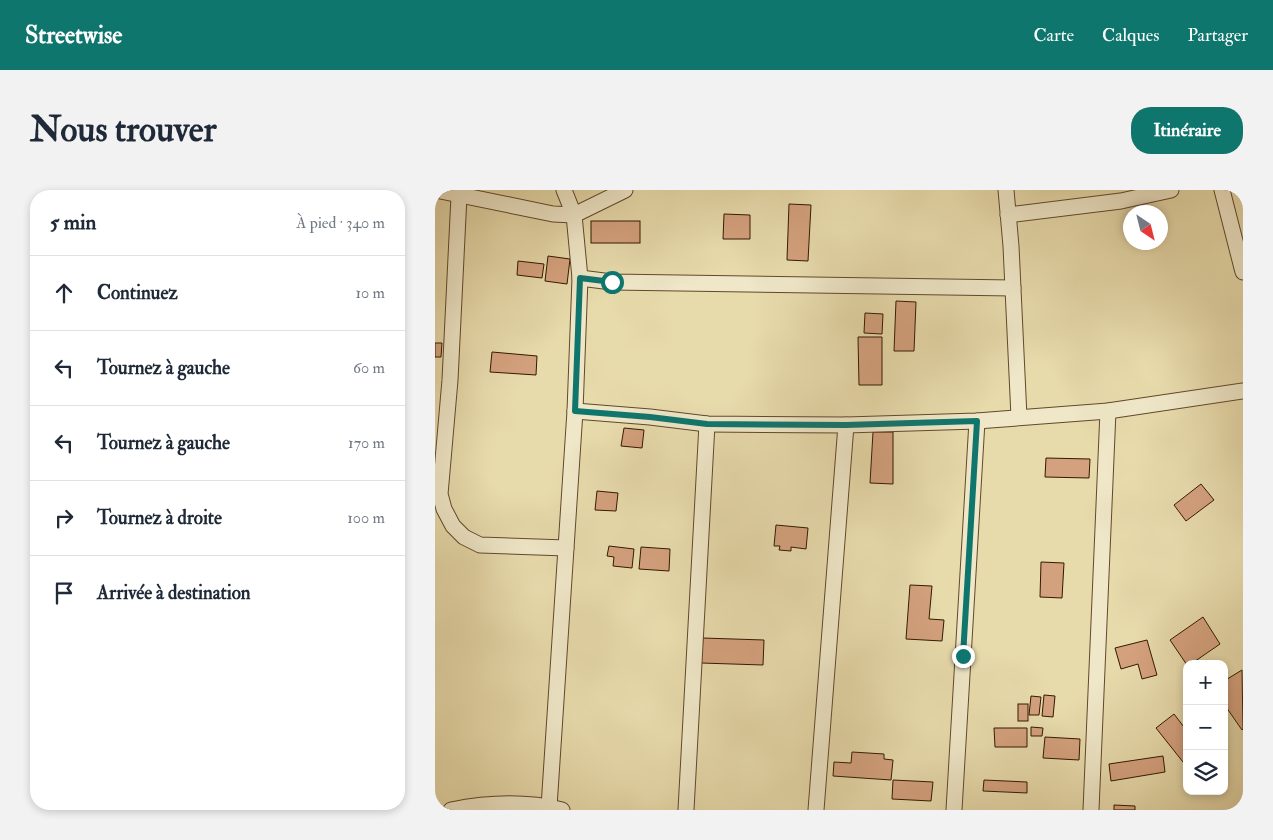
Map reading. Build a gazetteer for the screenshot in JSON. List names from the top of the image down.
{
  "north": "bottom right",
  "page": {
    "header": "Streetwise",
    "nav": ["Carte", "Calques", "Partager"],
    "buttons": "Itinéraire",
    "title": "Nous trouver",
    "heading": ["5 min", "À pied · 340 m"],
    "list": [
      ["Continuez", "10 m"],
      ["Tournez à gauche", "60 m"],
      ["Tournez à gauche", "170 m"],
      ["Tournez à droite", "100 m"],
      "Arrivée à destination"
    ],
    "map_buttons": ["+", "−"]
  }
}
